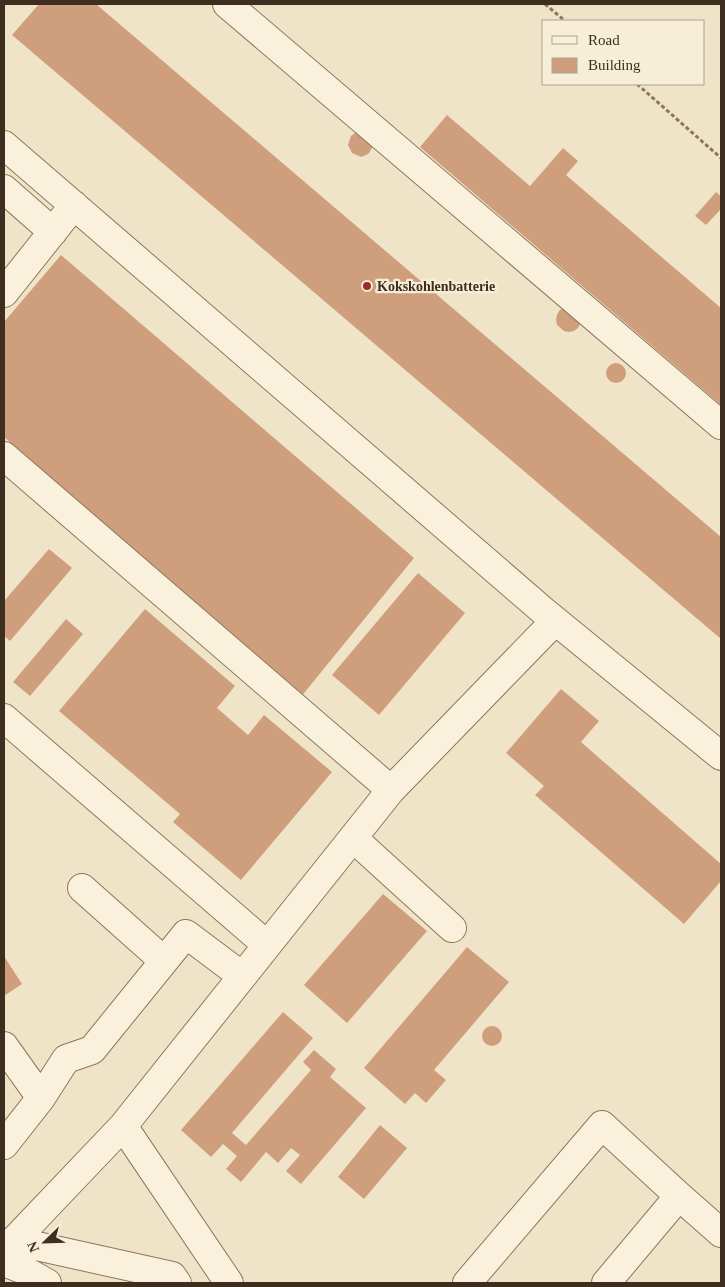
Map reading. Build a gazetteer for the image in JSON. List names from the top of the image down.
{
  "places": ["Kokskohlenbatterie"],
  "legend": ["Road", "Building"],
  "north": "bottom left"
}
